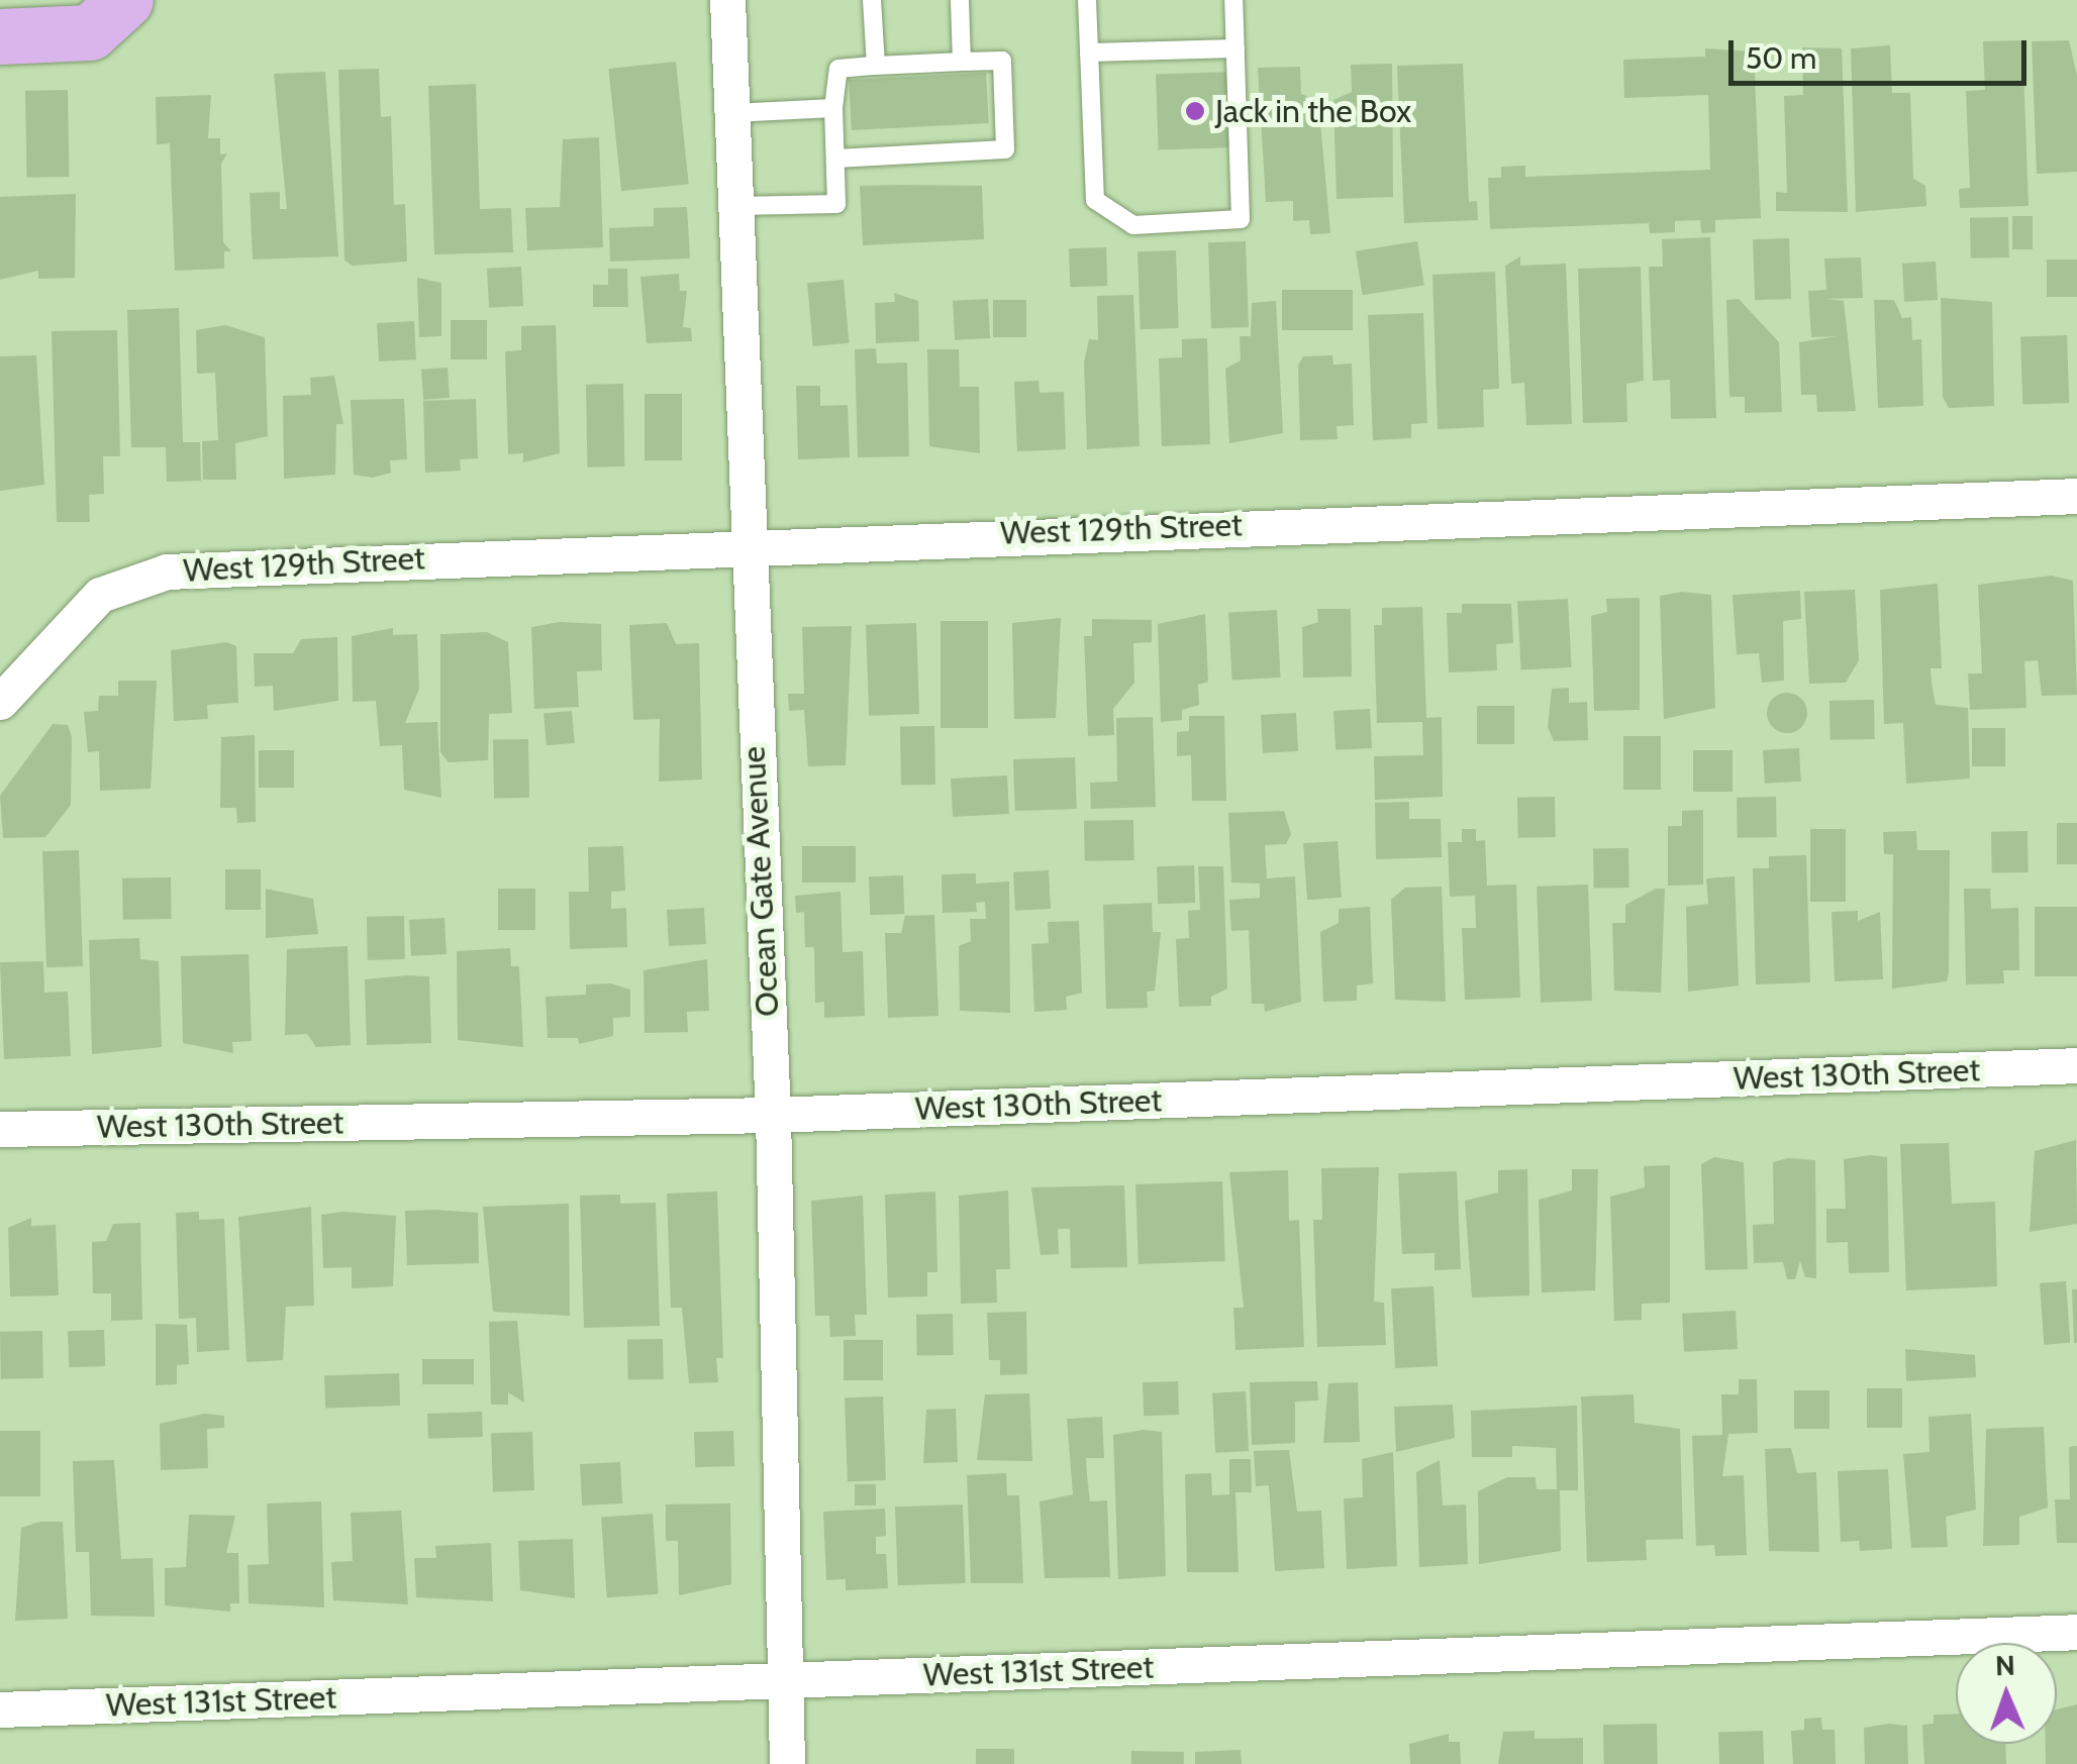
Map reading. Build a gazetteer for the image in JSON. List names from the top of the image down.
{
  "streets": {
    "street": [
      "West 129th Street",
      "Ocean Gate Avenue",
      "West 130th Street",
      "West 131st Street"
    ]
  },
  "crossings": [
    ["West 129th Street", "Ocean Gate Avenue"],
    ["Ocean Gate Avenue", "West 130th Street"],
    ["Ocean Gate Avenue", "West 131st Street"]
  ],
  "places": ["Jack in the Box"],
  "scale_bar": "50 m",
  "north": "top"
}
